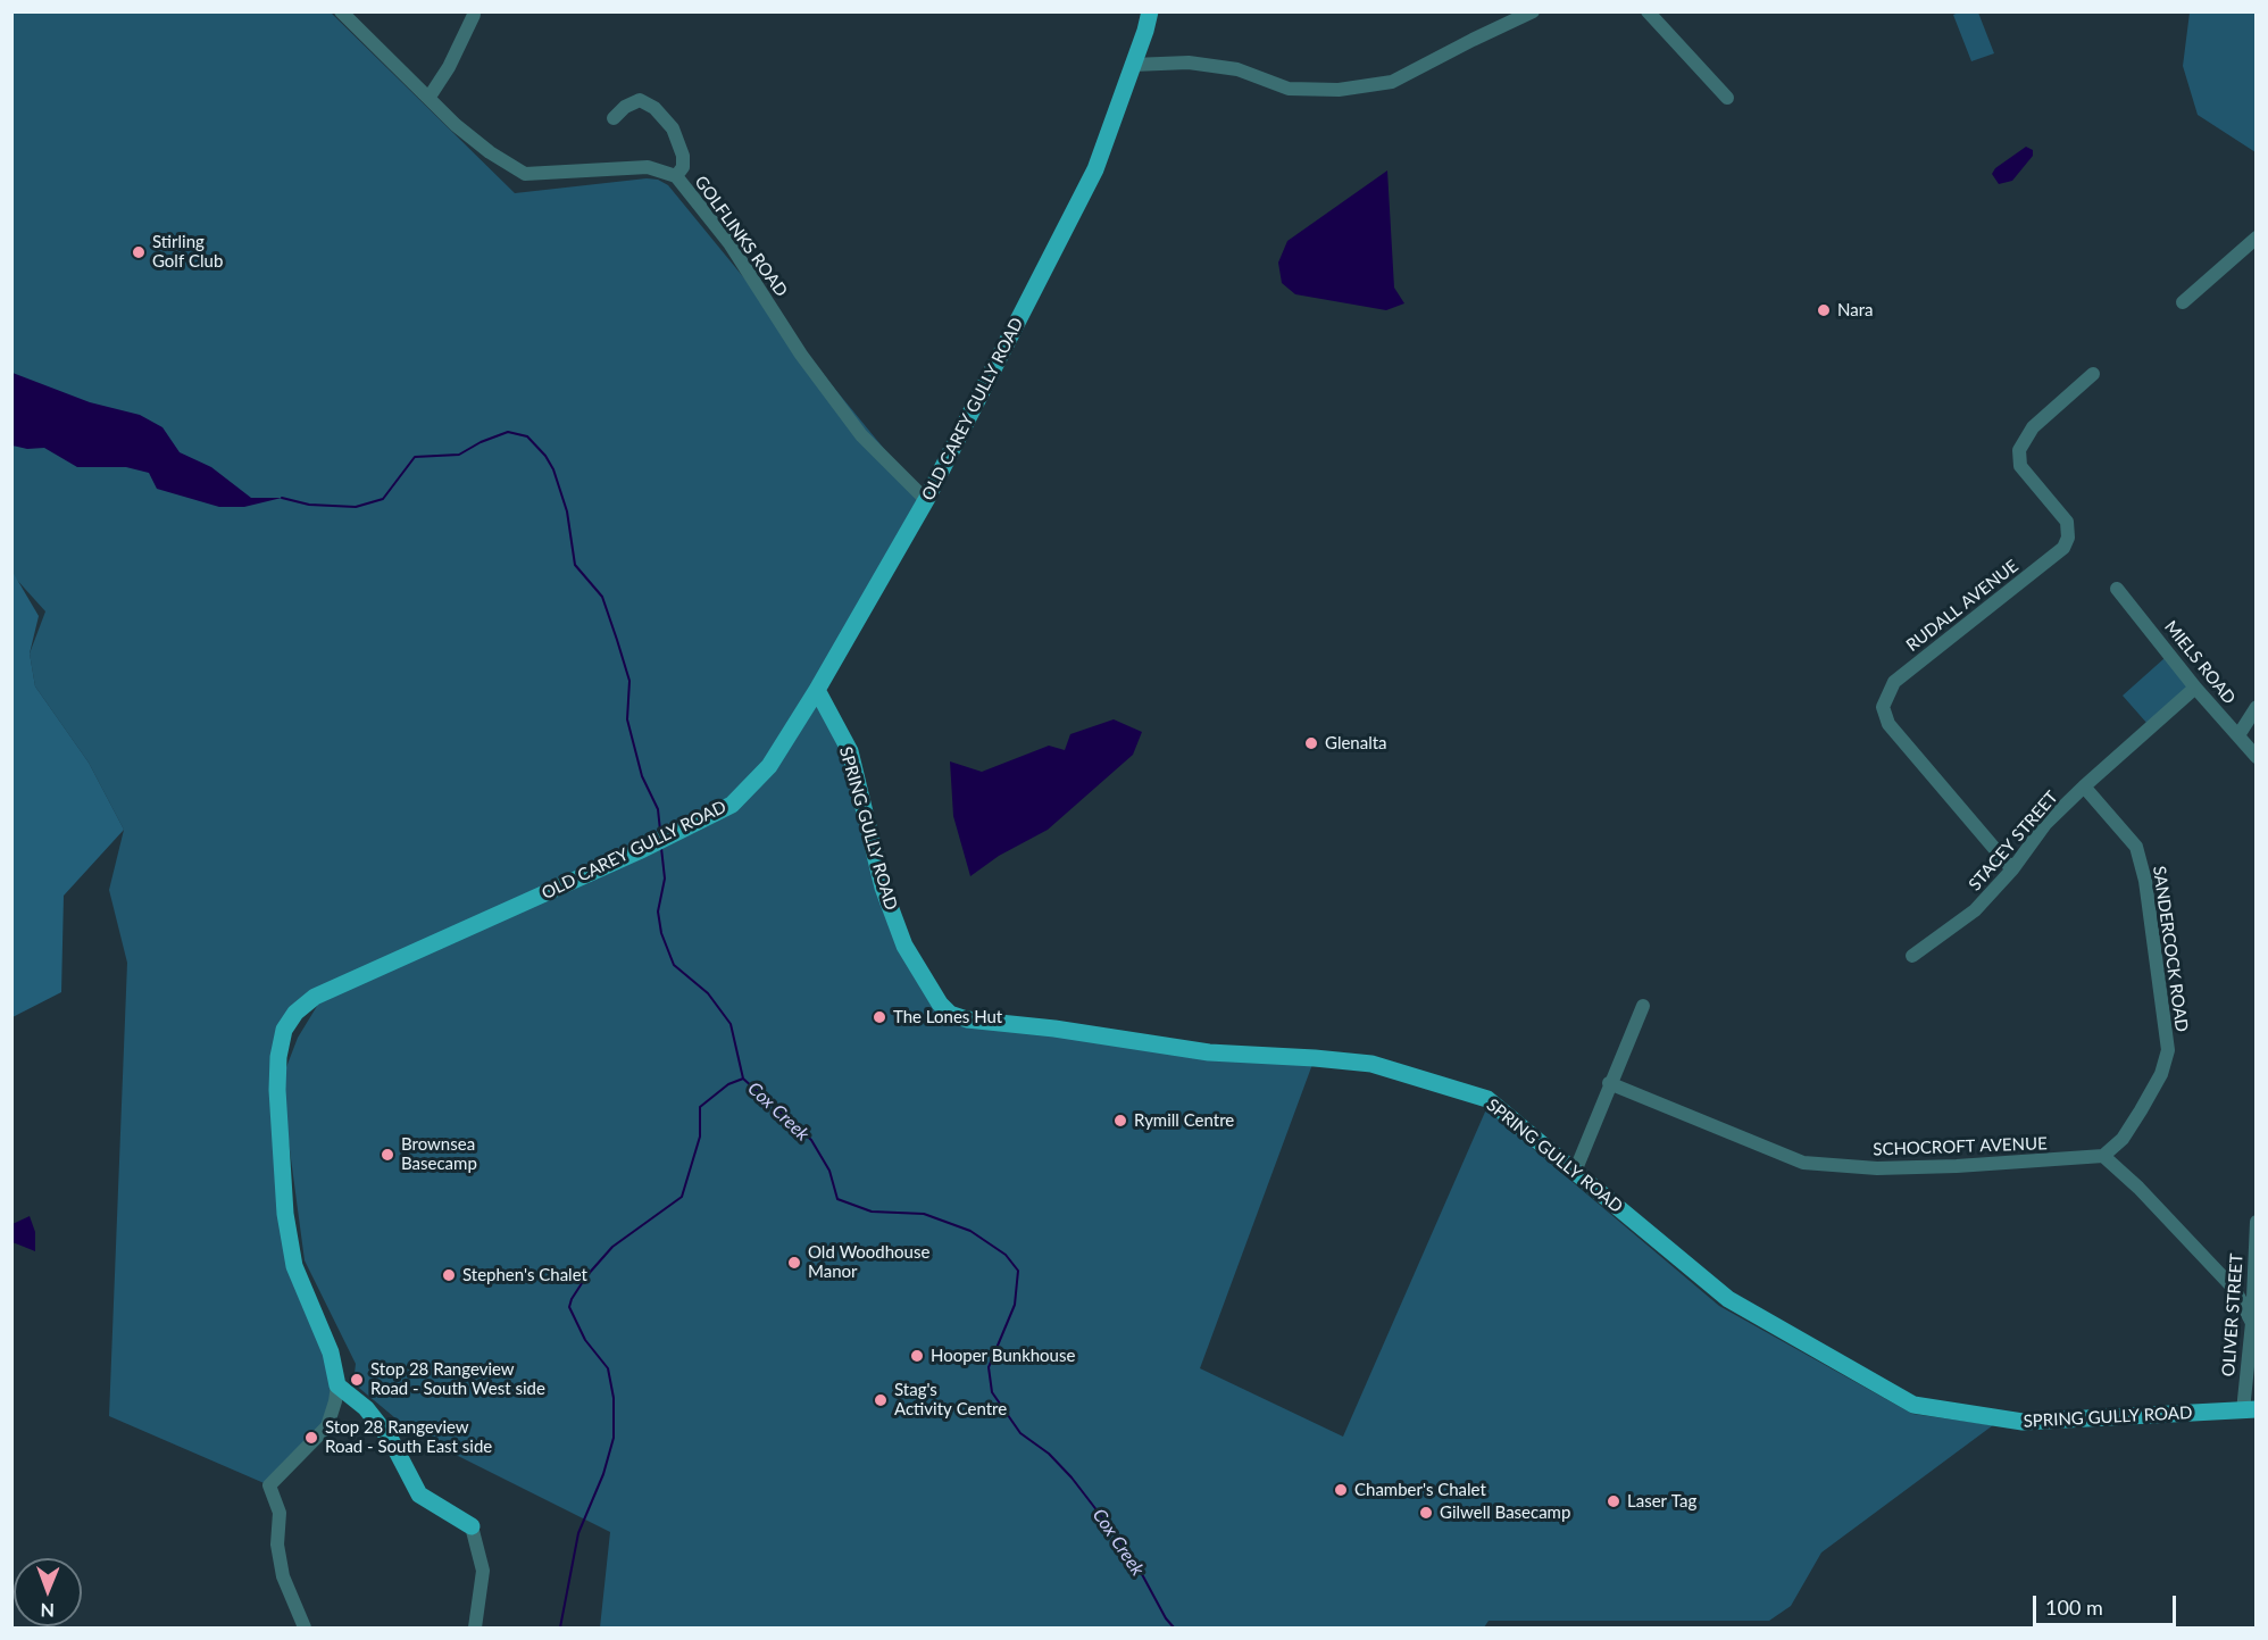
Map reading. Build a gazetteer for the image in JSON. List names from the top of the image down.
{
  "streets": {
    "main road": ["OLD CAREY GULLY ROAD", "SPRING GULLY ROAD"],
    "street": [
      "GOLFLINKS ROAD",
      "RUDALL AVENUE",
      "MIELS ROAD",
      "STACEY STREET",
      "SANDERCOCK ROAD",
      "SCHOCROFT AVENUE",
      "OLIVER STREET"
    ]
  },
  "crossings": [
    ["GOLFLINKS ROAD", "OLD CAREY GULLY ROAD"],
    ["OLD CAREY GULLY ROAD", "SPRING GULLY ROAD"],
    ["RUDALL AVENUE", "STACEY STREET"],
    ["MIELS ROAD", "STACEY STREET"],
    ["SPRING GULLY ROAD", "OLIVER STREET"],
    ["STACEY STREET", "SANDERCOCK ROAD"],
    ["SANDERCOCK ROAD", "SCHOCROFT AVENUE"]
  ],
  "water": ["Cox Creek"],
  "places": [
    "Stirling Golf Club",
    "Nara",
    "Glenalta",
    "The Lones Hut",
    "Rymill Centre",
    "Brownsea Basecamp",
    "Old Woodhouse Manor",
    "Stephen's Chalet",
    "Hooper Bunkhouse",
    "Stop 28 Rangeview Road - South West side",
    "Stag's Activity Centre",
    "Stop 28 Rangeview Road - South East side",
    "Chamber's Chalet",
    "Laser Tag",
    "Gilwell Basecamp"
  ],
  "scale_bar": "100 m",
  "north": "bottom"
}
